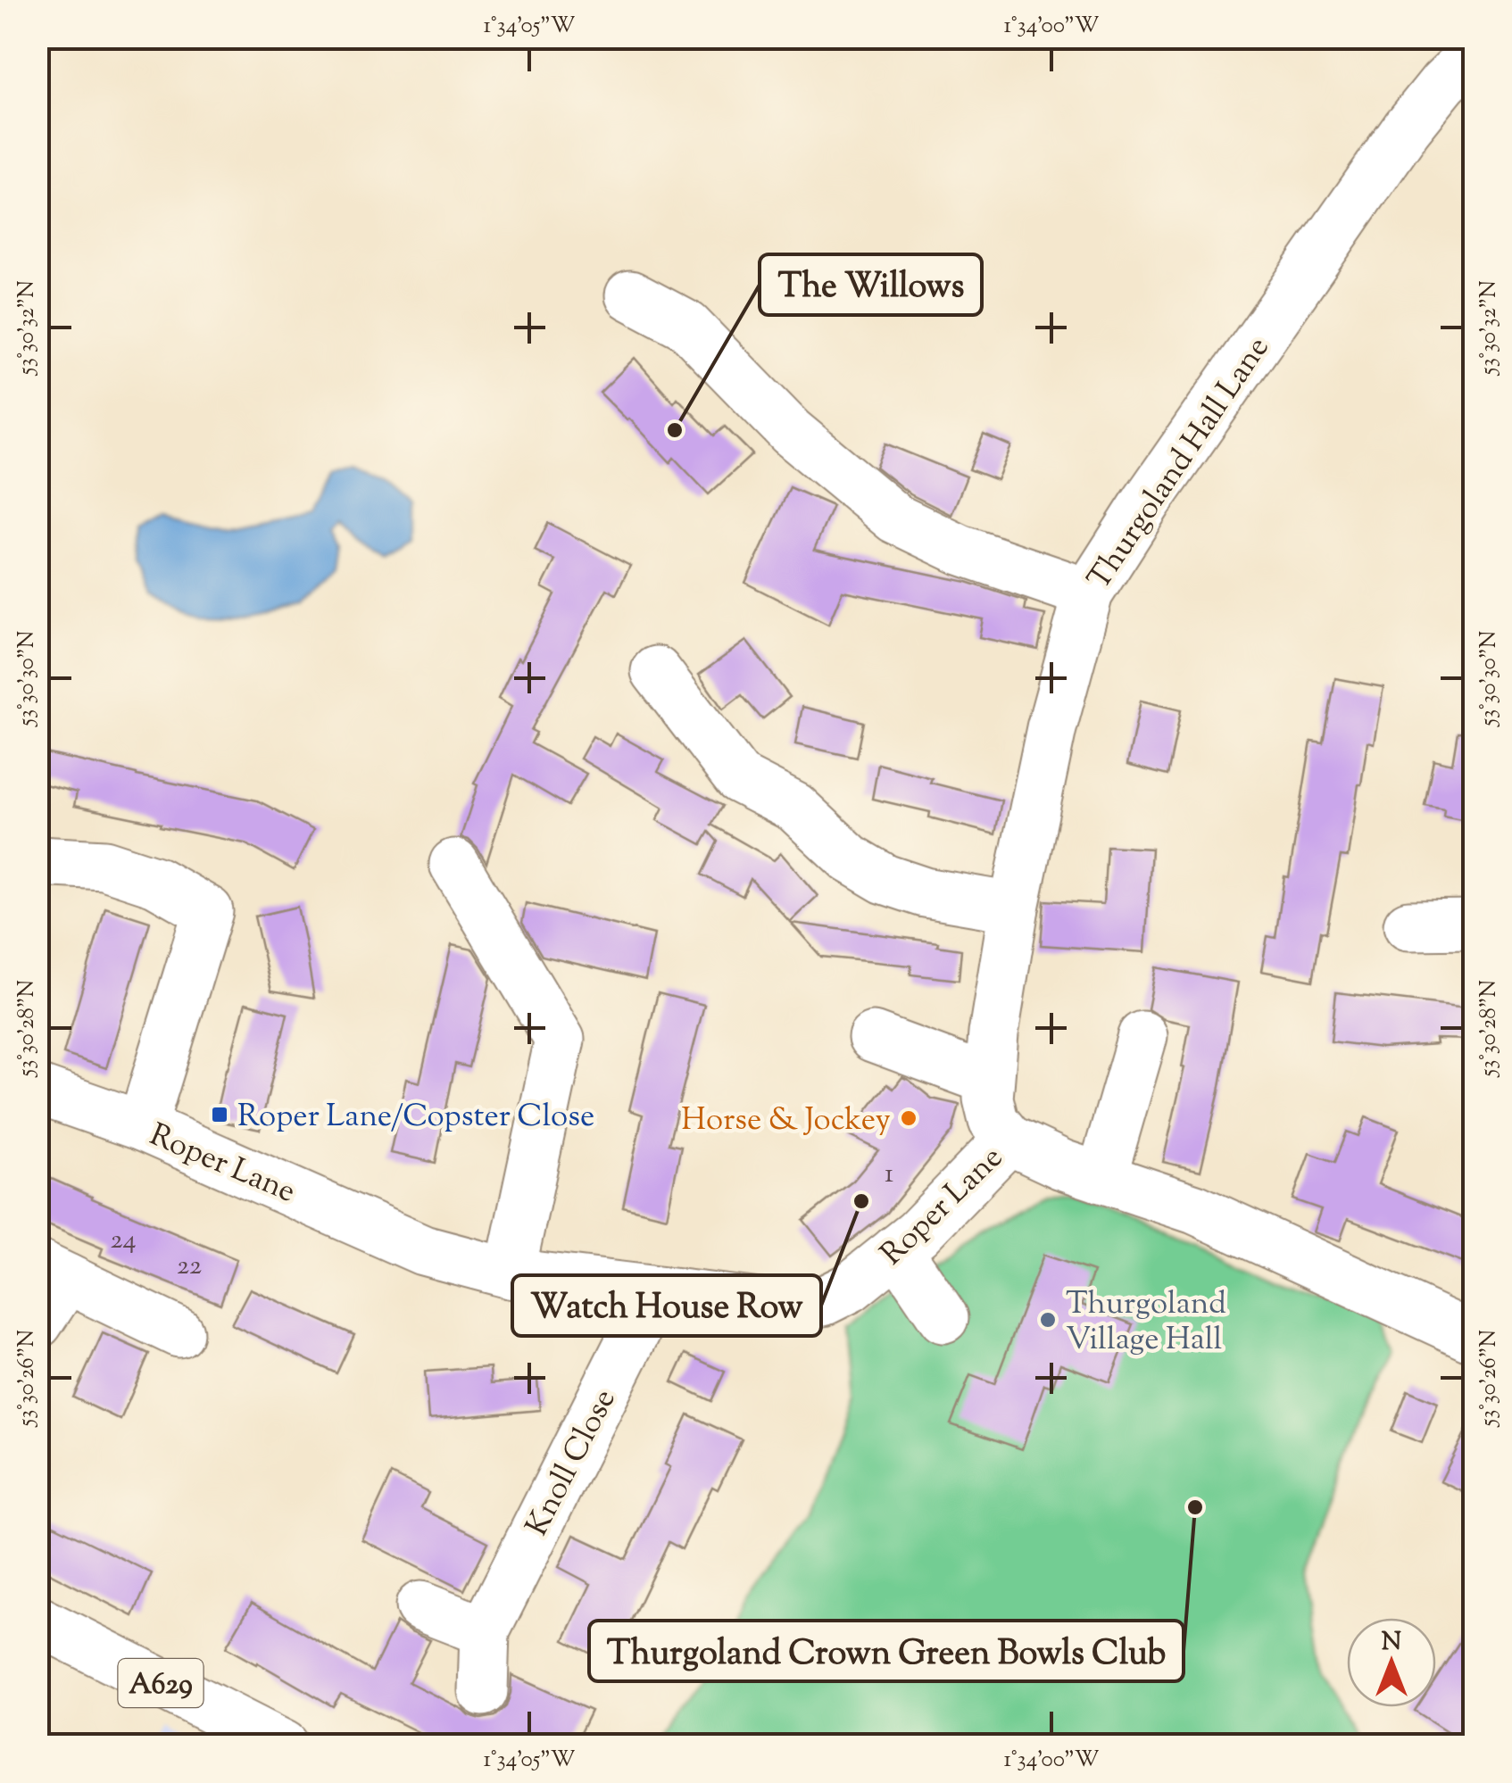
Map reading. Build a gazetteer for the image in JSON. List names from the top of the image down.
{
  "streets": {
    "main road": [
      "Thurgoland Hall Lane",
      "Roper Lane",
      "Knoll Close",
      "A629"
    ]
  },
  "crossings": [
    ["Thurgoland Hall Lane", "Roper Lane"],
    ["Roper Lane", "Knoll Close"]
  ],
  "places": {
    "other": [
      "The Willows",
      "Horse & Jockey",
      "Watch House Row",
      "Thurgoland Village Hall",
      "Thurgoland Crown Green Bowls Club"
    ],
    "transit": ["Roper Lane/Copster Close"]
  },
  "house_numbers": ["1", "24", "22"],
  "north": "top",
  "coordinates": [
    "1°34'05\"W",
    "1°34'00\"W",
    "53°30'32\"N",
    "53°30'30\"N",
    "53°30'28\"N",
    "53°30'26\"N"
  ]
}
